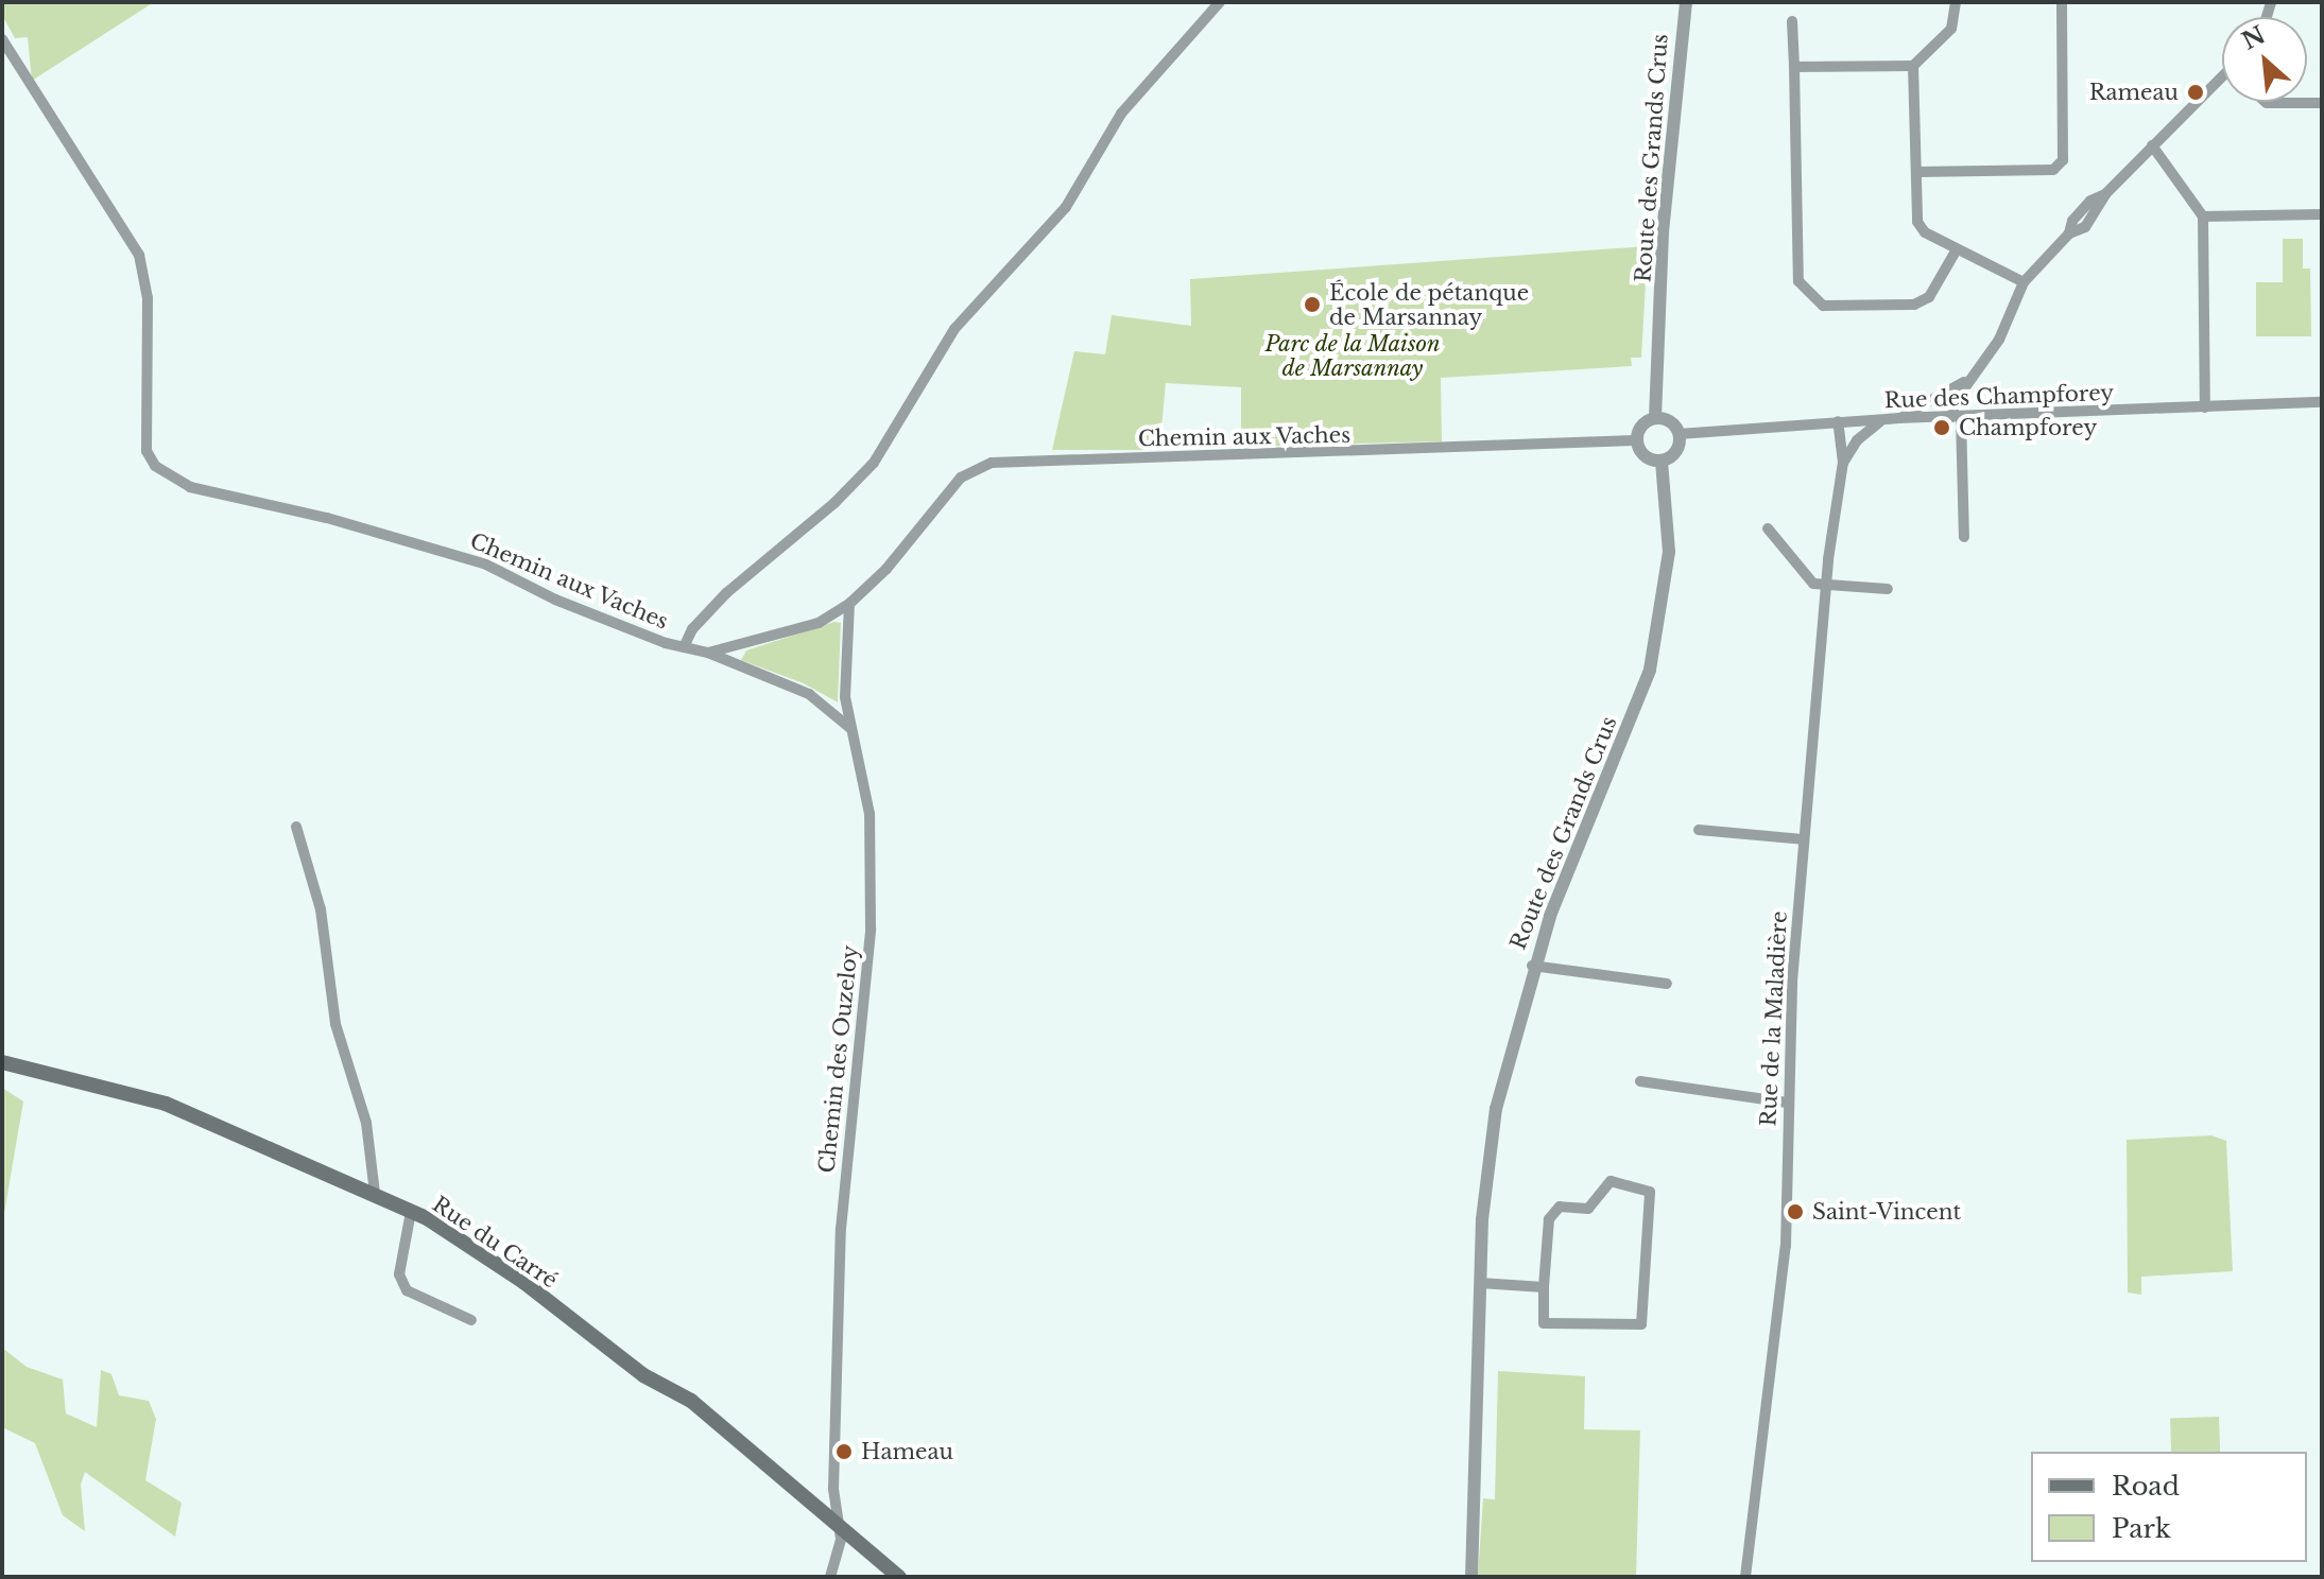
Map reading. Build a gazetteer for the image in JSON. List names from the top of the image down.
{
  "streets": {
    "main road": ["Rue du Carré"],
    "street": [
      "Route des Grands Crus",
      "Rue des Champforey",
      "Chemin aux Vaches",
      "Rue de la Maladière",
      "Chemin des Ouzeloy"
    ]
  },
  "crossings": [
    ["Route des Grands Crus", "Rue des Champforey"],
    ["Route des Grands Crus", "Chemin aux Vaches"],
    ["Rue des Champforey", "Chemin aux Vaches"],
    ["Rue des Champforey", "Rue de la Maladière"],
    ["Chemin aux Vaches", "Chemin des Ouzeloy"],
    ["Chemin des Ouzeloy", "Rue du Carré"]
  ],
  "parks": ["Parc de la Maison de Marsannay"],
  "places": [
    "Rameau",
    "École de pétanque de Marsannay",
    "Champforey",
    "Saint-Vincent",
    "Hameau"
  ],
  "legend": ["Road", "Park"],
  "north": "top left"
}
